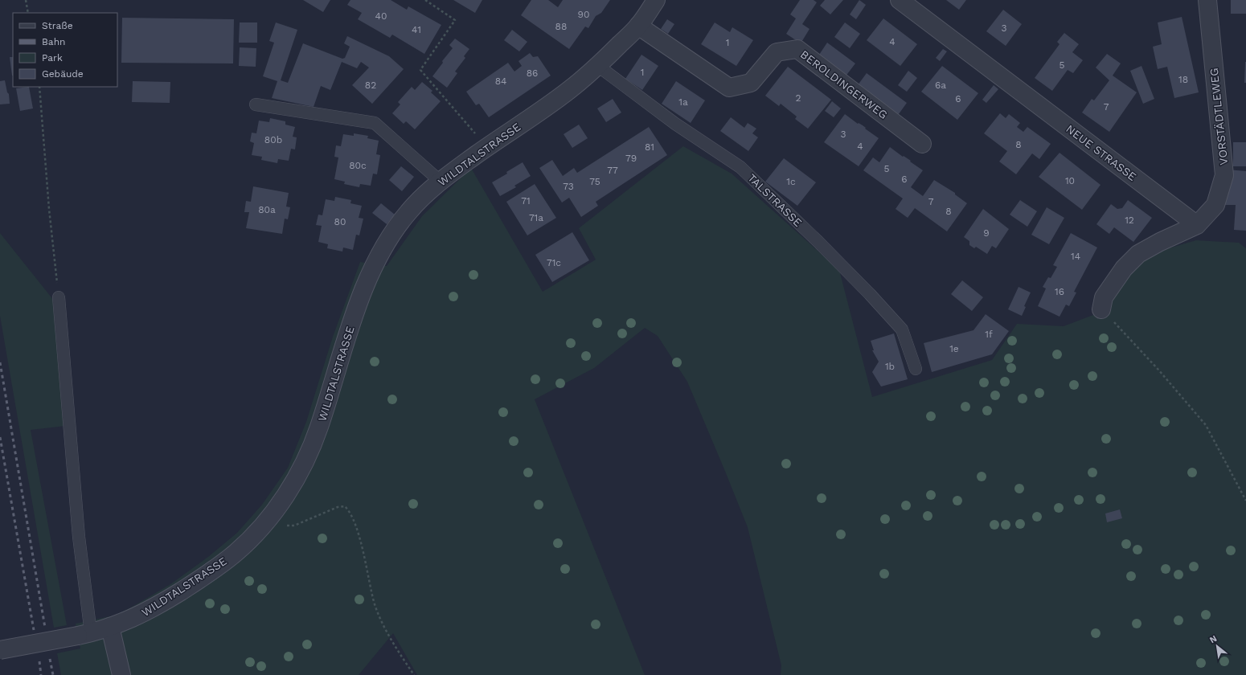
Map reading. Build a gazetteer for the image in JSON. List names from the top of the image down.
{
  "streets": {
    "street": [
      "BEROLDINGERWEG",
      "VORSTÄDTLEWEG",
      "NEUE STRASSE",
      "WILDTALSTRASSE"
    ],
    "lane": ["TALSTRASSE"]
  },
  "crossings": [
    ["BEROLDINGERWEG", "WILDTALSTRASSE"],
    ["VORSTÄDTLEWEG", "NEUE STRASSE"],
    ["WILDTALSTRASSE", "TALSTRASSE"]
  ],
  "house_numbers": [
    "90",
    "40",
    "88",
    "3",
    "41",
    "4",
    "1",
    "5",
    "1",
    "86",
    "18",
    "84",
    "82",
    "6a",
    "2",
    "6",
    "1a",
    "7",
    "3",
    "80b",
    "8",
    "4",
    "81",
    "79",
    "80c",
    "5",
    "77",
    "6",
    "10",
    "75",
    "1c",
    "73",
    "71",
    "7",
    "80a",
    "8",
    "71a",
    "12",
    "80",
    "9",
    "14",
    "71c",
    "16",
    "1f",
    "1e",
    "1b"
  ],
  "legend": [
    "Straße",
    "Bahn",
    "Park",
    "Gebäude"
  ],
  "north": "top left"
}
